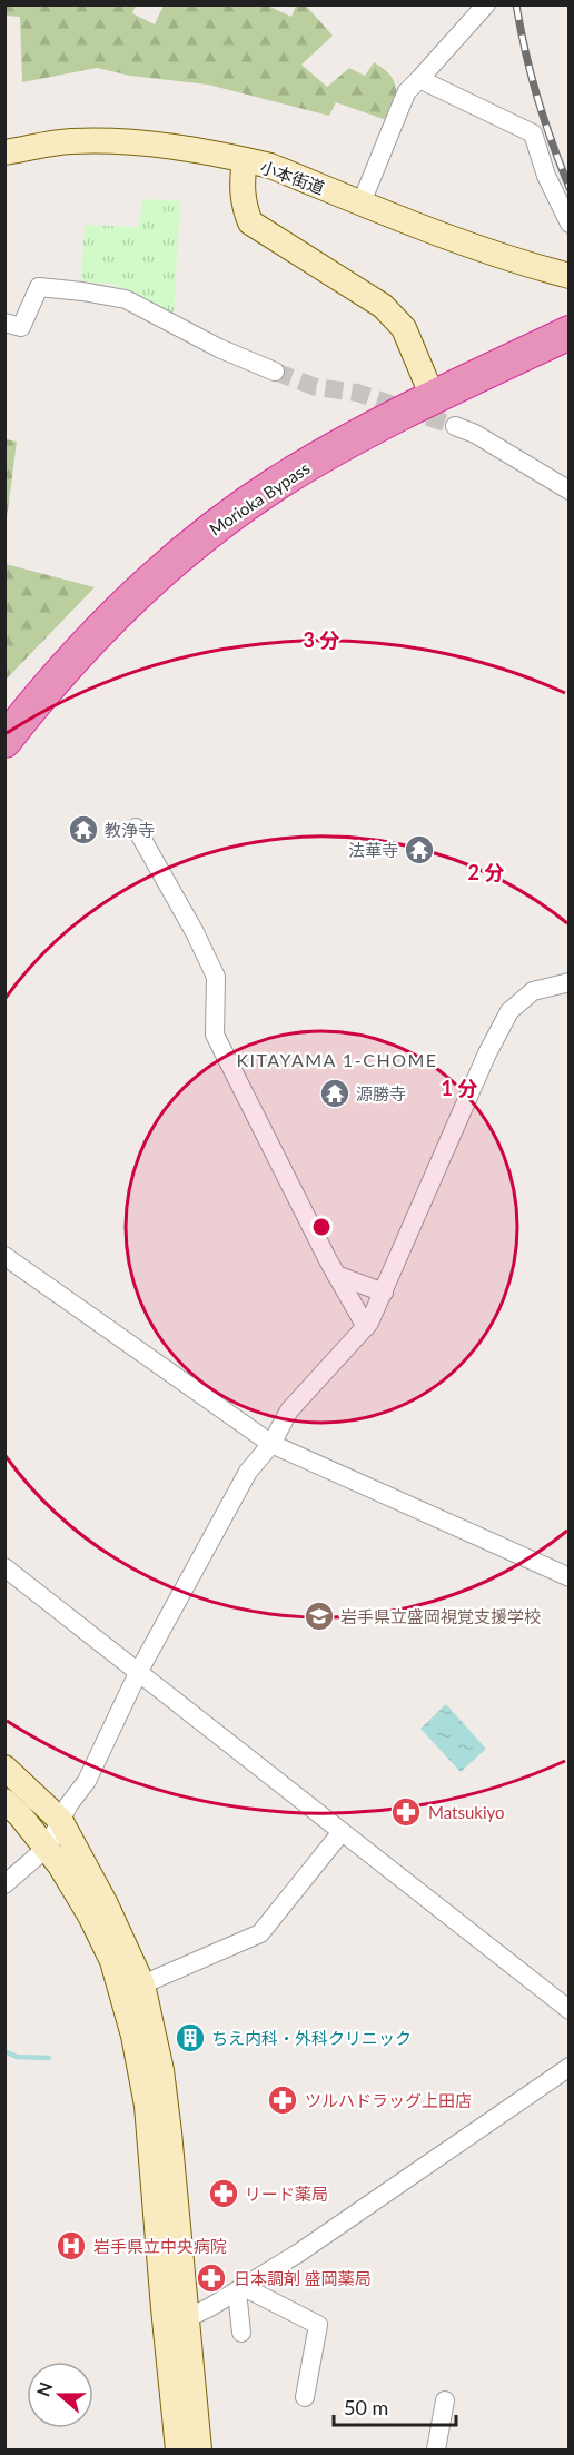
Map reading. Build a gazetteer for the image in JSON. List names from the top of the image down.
{
  "streets": {
    "highway": ["Morioka Bypass"],
    "street": ["小本街道"]
  },
  "districts": ["KITAYAMA 1-CHOME"],
  "places": {
    "temple": ["教浄寺", "法華寺", "源勝寺"],
    "school or university": ["岩手県立盛岡視覚支援学校"],
    "pharmacy": [
      "Matsukiyo",
      "ツルハドラッグ上田店",
      "リード薬局",
      "日本調剤 盛岡薬局"
    ],
    "building": ["ちえ内科・外科クリニック"],
    "hospital": ["岩手県立中央病院"]
  },
  "scale_bar": "50 m",
  "north": "left",
  "rings": ["3 分", "2 分", "1 分"]
}
